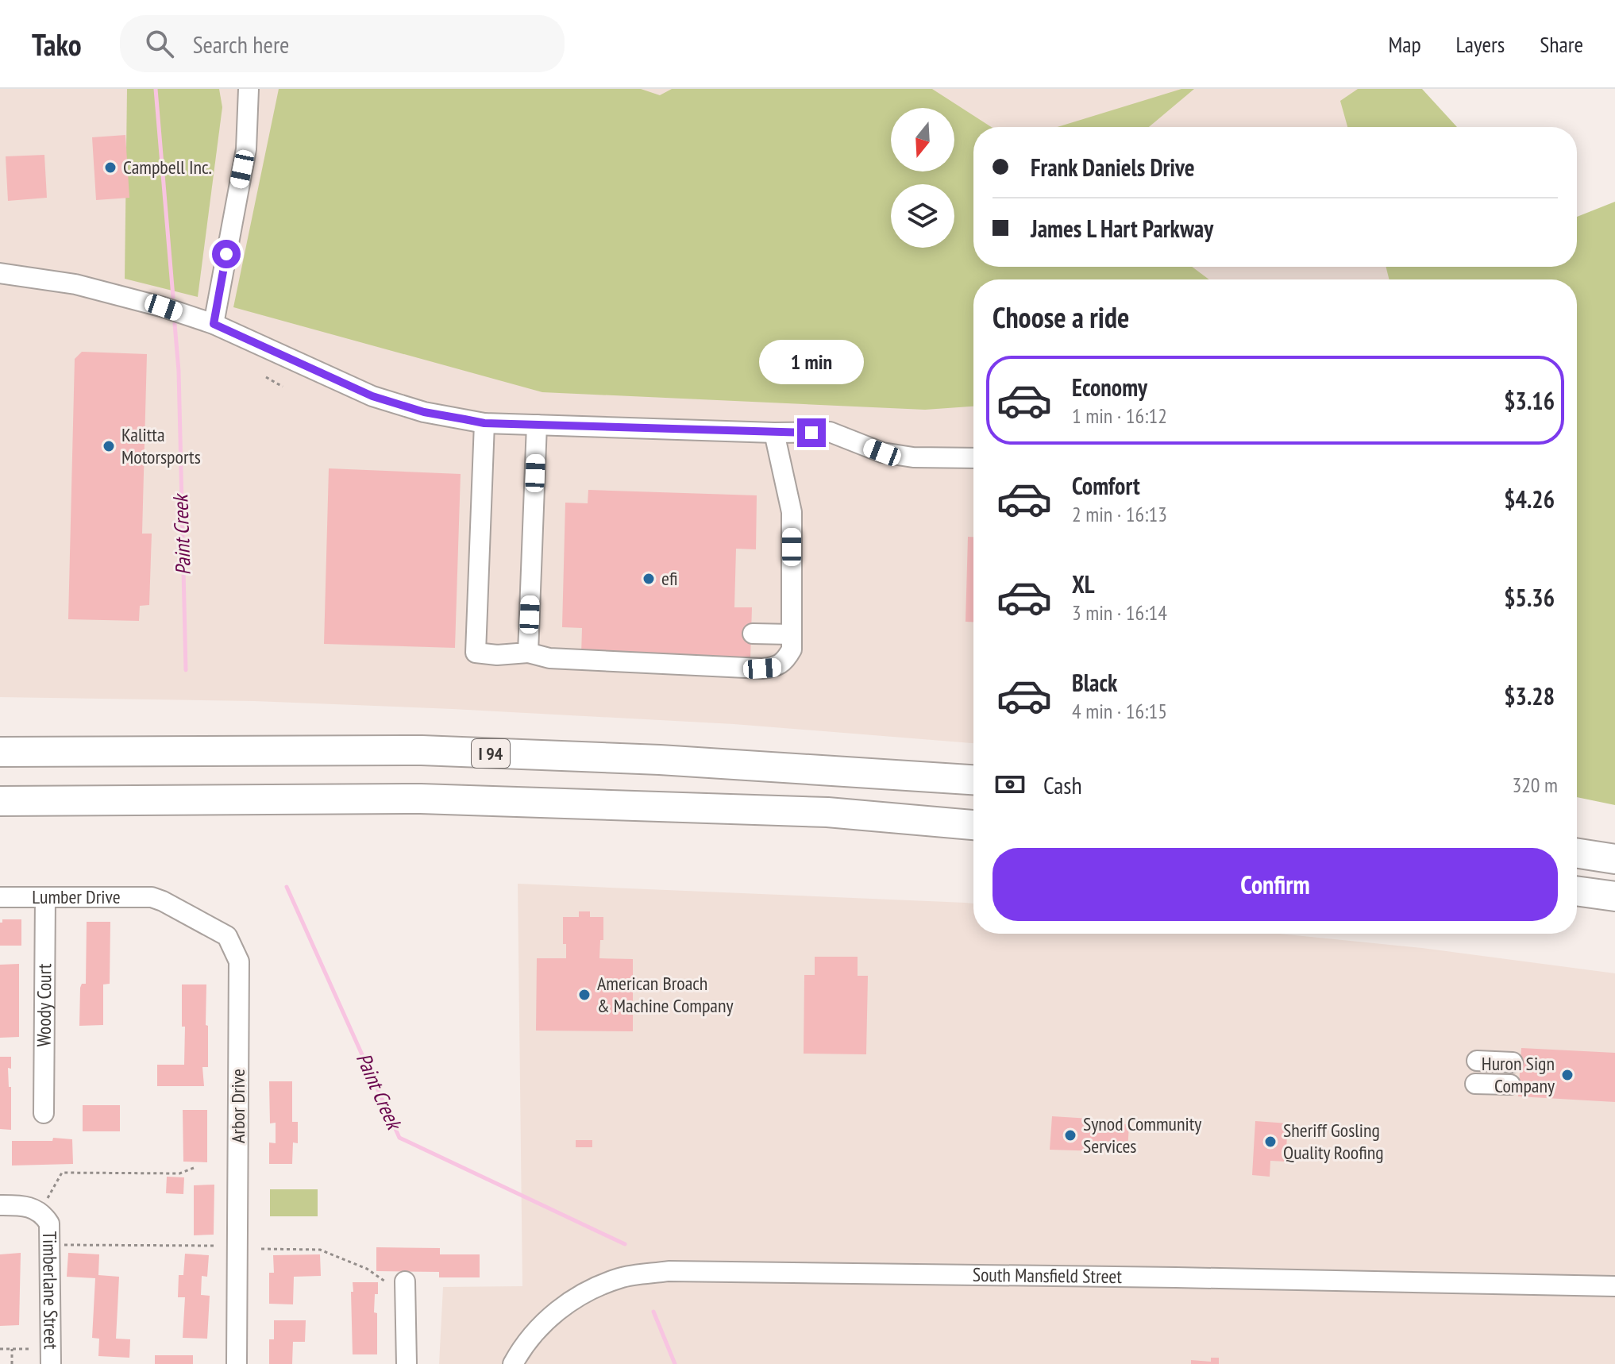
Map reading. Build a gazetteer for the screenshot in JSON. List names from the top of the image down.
{
  "streets": {
    "highway": ["I 94"],
    "street": [
      "Lumber Drive",
      "Woody Court",
      "Arbor Drive",
      "South Mansfield Street",
      "Timberlane Street"
    ]
  },
  "crossings": [
    ["Lumber Drive", "Woody Court"],
    ["Lumber Drive", "Arbor Drive"]
  ],
  "water": ["Paint Creek"],
  "places": [
    "Campbell Inc.",
    "Kalitta Motorsports",
    "efi",
    "American Broach & Machine Company",
    "Huron Sign Company",
    "Synod Community Services",
    "Sheriff Gosling Quality Roofing"
  ],
  "north": "bottom",
  "page": {
    "header": "Tako",
    "search": "Search here",
    "nav": ["Map", "Layers", "Share"],
    "banner": ["Frank Daniels Drive", "James L Hart Parkway"],
    "heading": "Choose a ride",
    "bubble": "1 min",
    "list": [
      {
        "name": "Economy",
        "note": "1 min · 16:12",
        "value": "$3.16"
      },
      {
        "name": "Comfort",
        "note": "2 min · 16:13",
        "value": "$4.26"
      },
      {
        "name": "XL",
        "note": "3 min · 16:14",
        "value": "$5.36"
      },
      {
        "name": "Black",
        "note": "4 min · 16:15",
        "value": "$3.28"
      }
    ],
    "pay": ["Cash", "320 m"],
    "buttons": "Confirm"
  }
}
